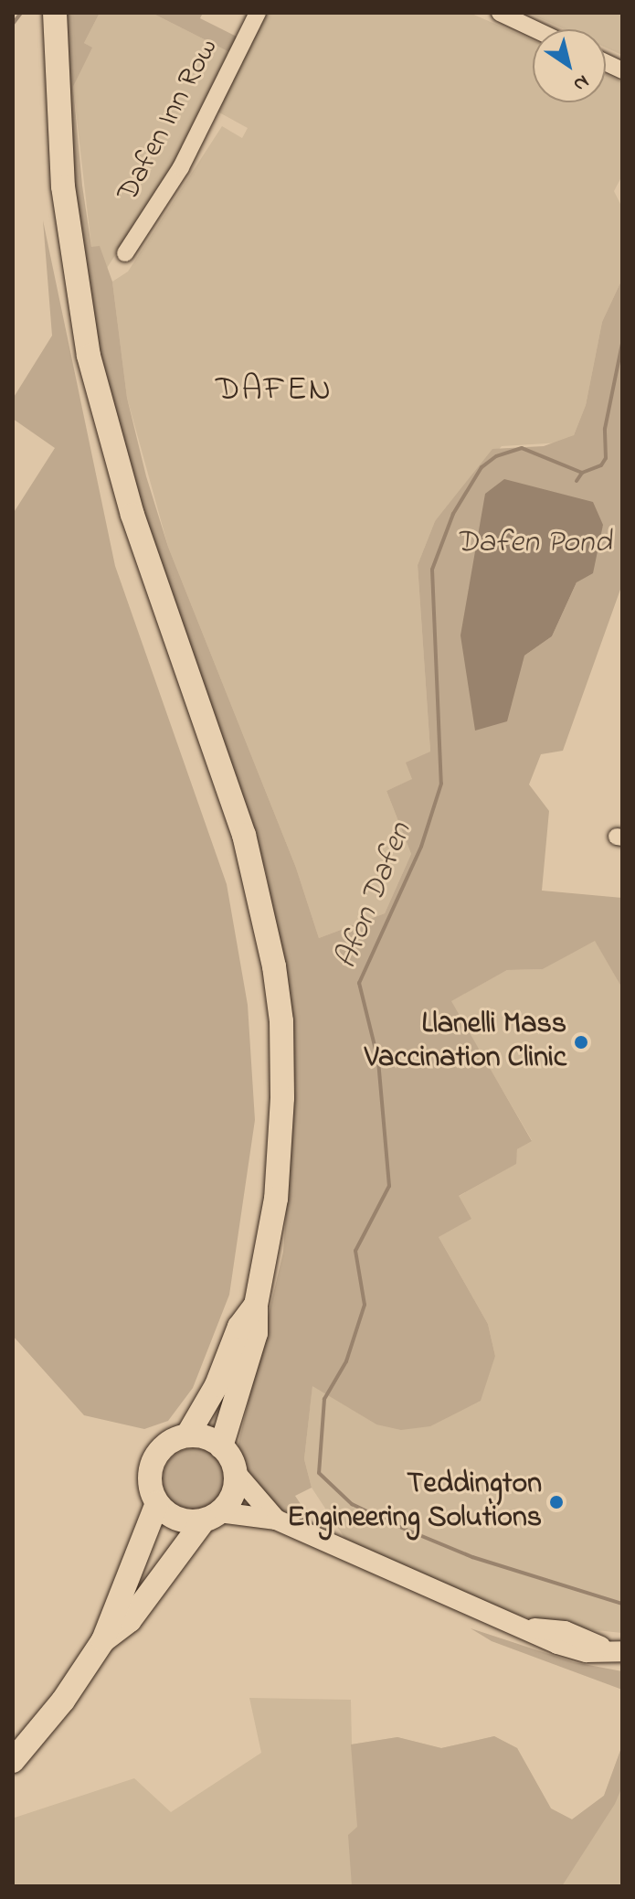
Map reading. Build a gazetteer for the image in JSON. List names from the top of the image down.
{
  "streets": {
    "street": ["Dafen Inn Row"]
  },
  "districts": ["DAFEN"],
  "water": ["Dafen Pond", "Afon Dafen"],
  "places": ["Llanelli Mass Vaccination Clinic", "Teddington Engineering Solutions"],
  "north": "bottom right"
}
